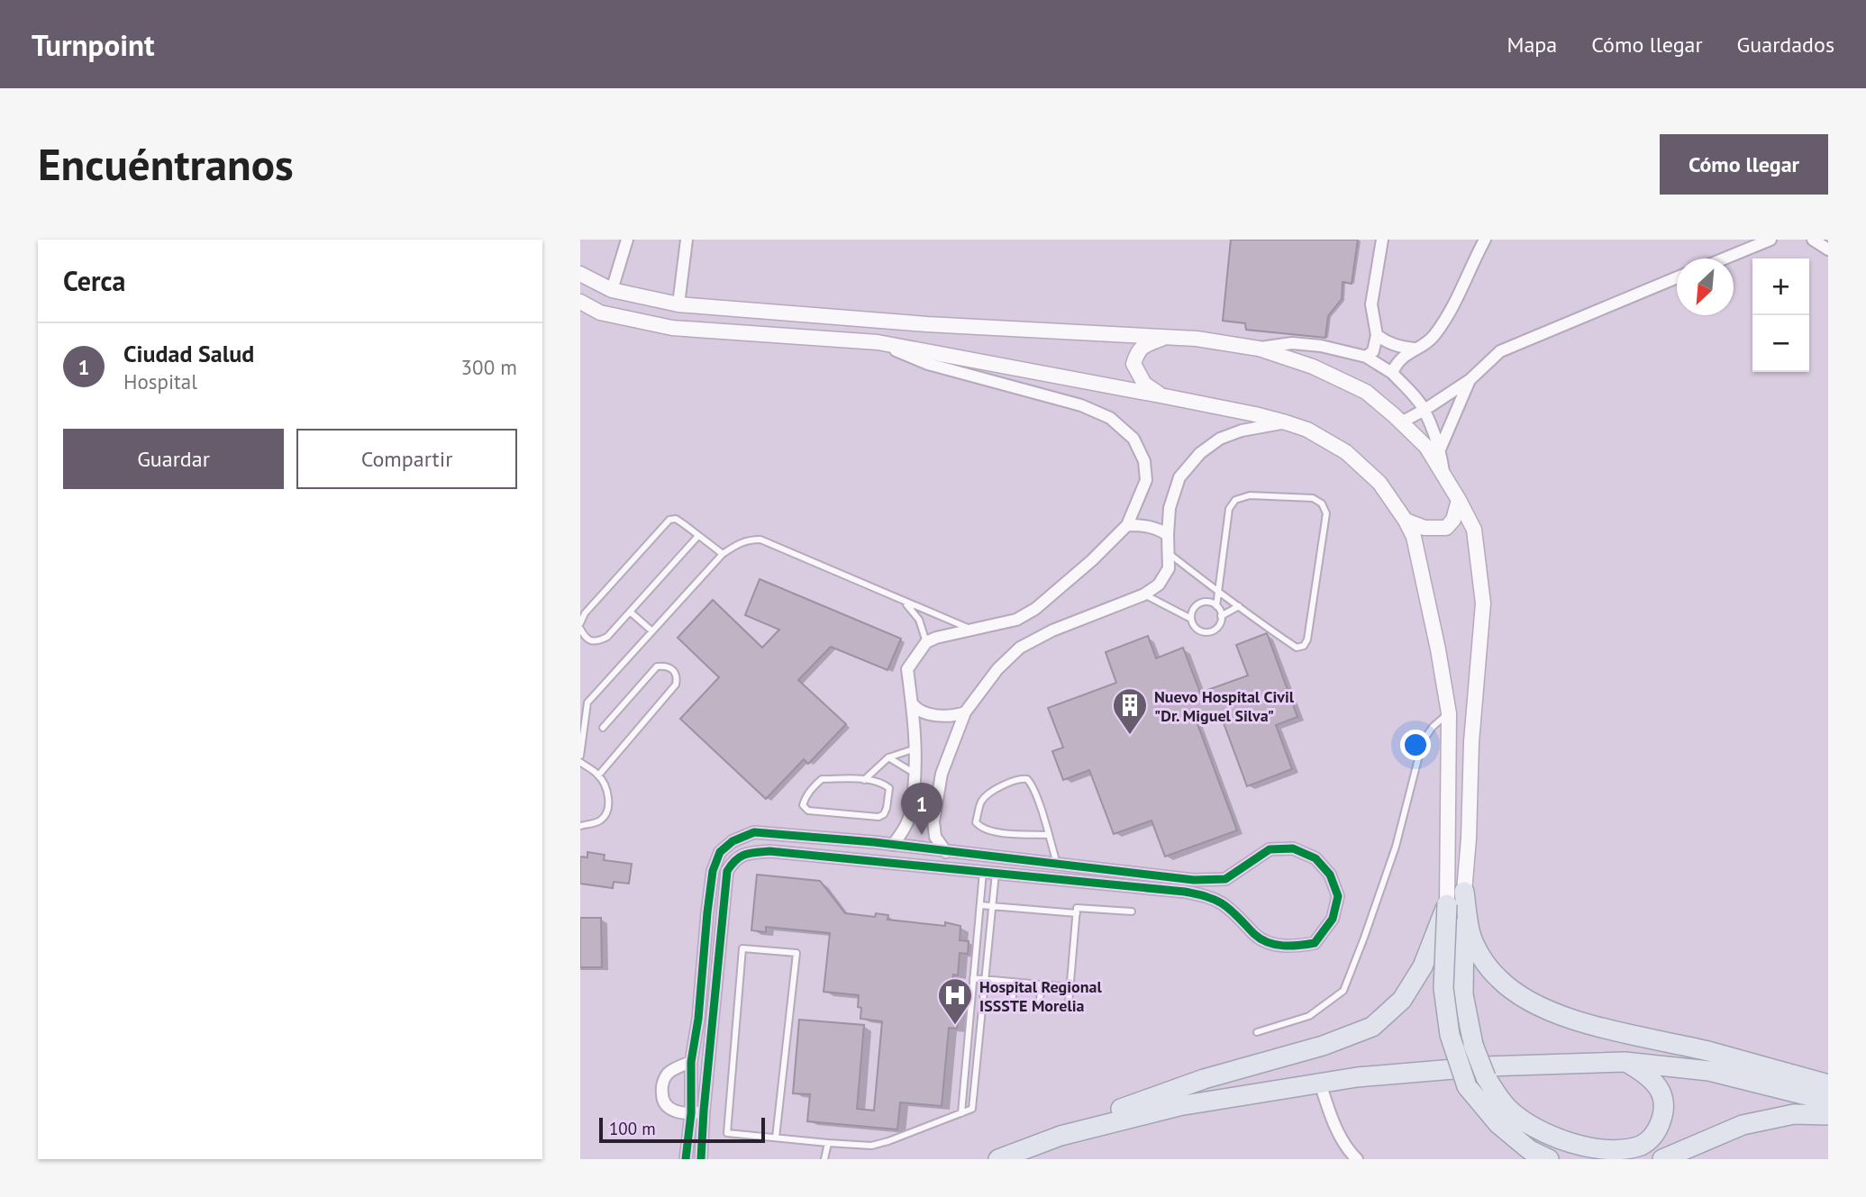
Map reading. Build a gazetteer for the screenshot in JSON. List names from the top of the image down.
{
  "places": {
    "building": ["Nuevo Hospital Civil \"Dr. Miguel Silva\""],
    "hospital": ["Hospital Regional ISSSTE Morelia"]
  },
  "scale_bar": "100 m",
  "north": "bottom left",
  "page": {
    "header": "Turnpoint",
    "nav": ["Mapa", "Cómo llegar", "Guardados"],
    "buttons": [
      "Cómo llegar",
      ["Guardar", "Compartir"]
    ],
    "title": "Encuéntranos",
    "heading": "Cerca",
    "map_buttons": ["+", "−"],
    "list": [
      {
        "mark": "1",
        "name": "Ciudad Salud",
        "note": "Hospital",
        "value": "300 m"
      }
    ],
    "pins": "1",
    "scale": "100 m"
  }
}
